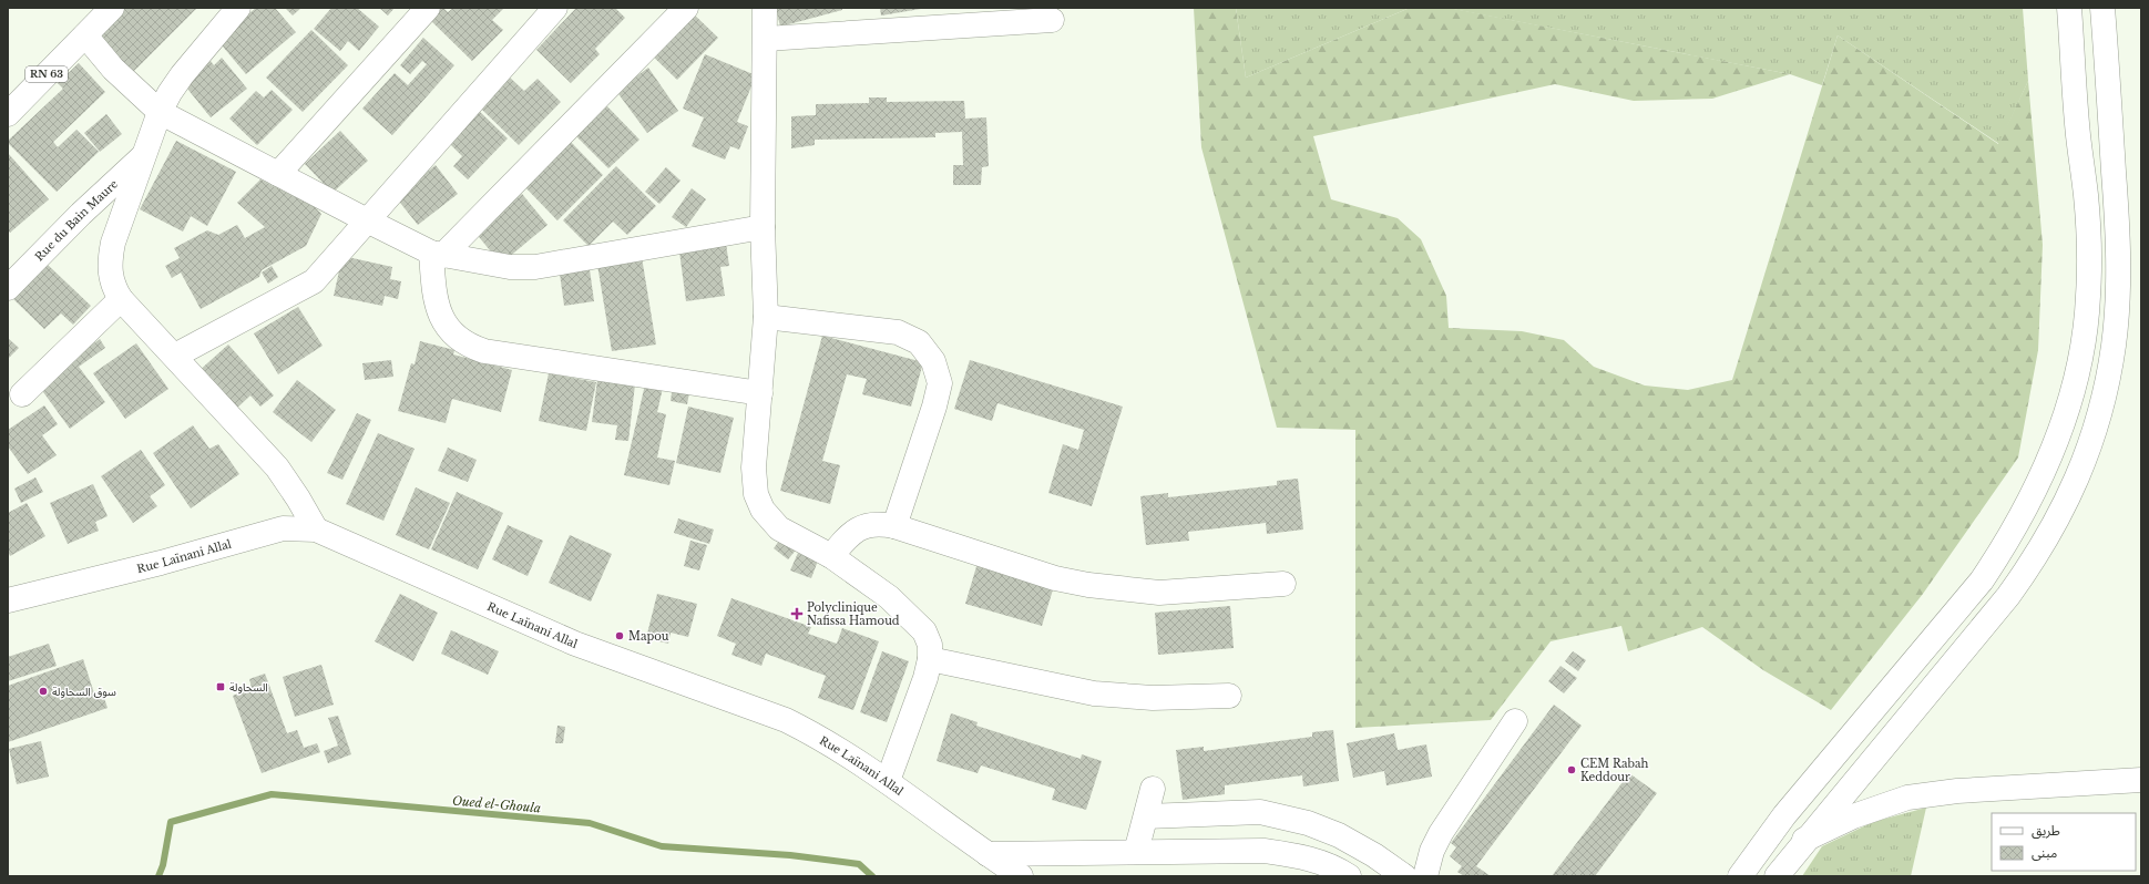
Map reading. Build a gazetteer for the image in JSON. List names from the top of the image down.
{
  "streets": {
    "main road": ["RN 63", "Rue du Bain Maure", "Rue Laïnani Allal"]
  },
  "water": ["Oued el-Ghoula"],
  "places": {
    "health": ["Polyclinique Nafissa Hamoud"],
    "other": ["Mapou", "سوق السحاولة", "CEM Rabah Keddour"],
    "transit": ["السحاولة"]
  },
  "legend": ["طريق", "مبنى"]
}
